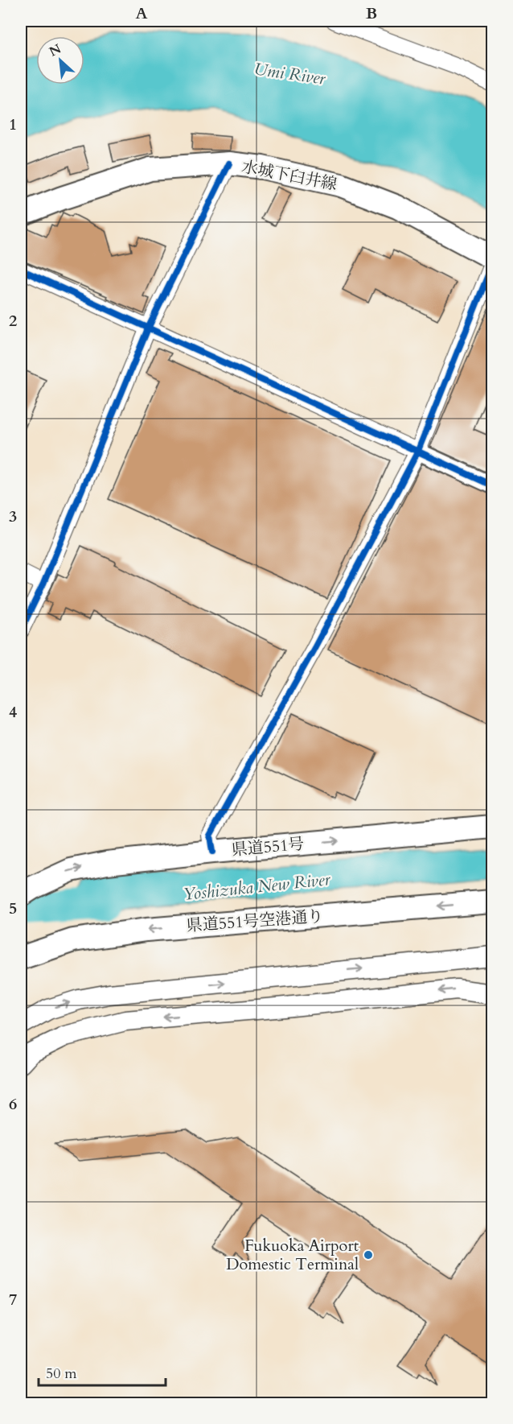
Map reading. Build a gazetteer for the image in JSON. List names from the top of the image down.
{
  "streets": {
    "main road": ["水城下臼井線", "県道551号", "県道551号空港通り"]
  },
  "one_way": ["県道551号", "県道551号空港通り"],
  "water": ["Umi River", "Yoshizuka New River"],
  "places": ["Fukuoka Airport Domestic Terminal"],
  "scale_bar": "50 m",
  "north": "top left",
  "grid": {
    "columns": ["A", "B"],
    "rows": [
      "1",
      "2",
      "3",
      "4",
      "5",
      "6",
      "7"
    ]
  }
}
